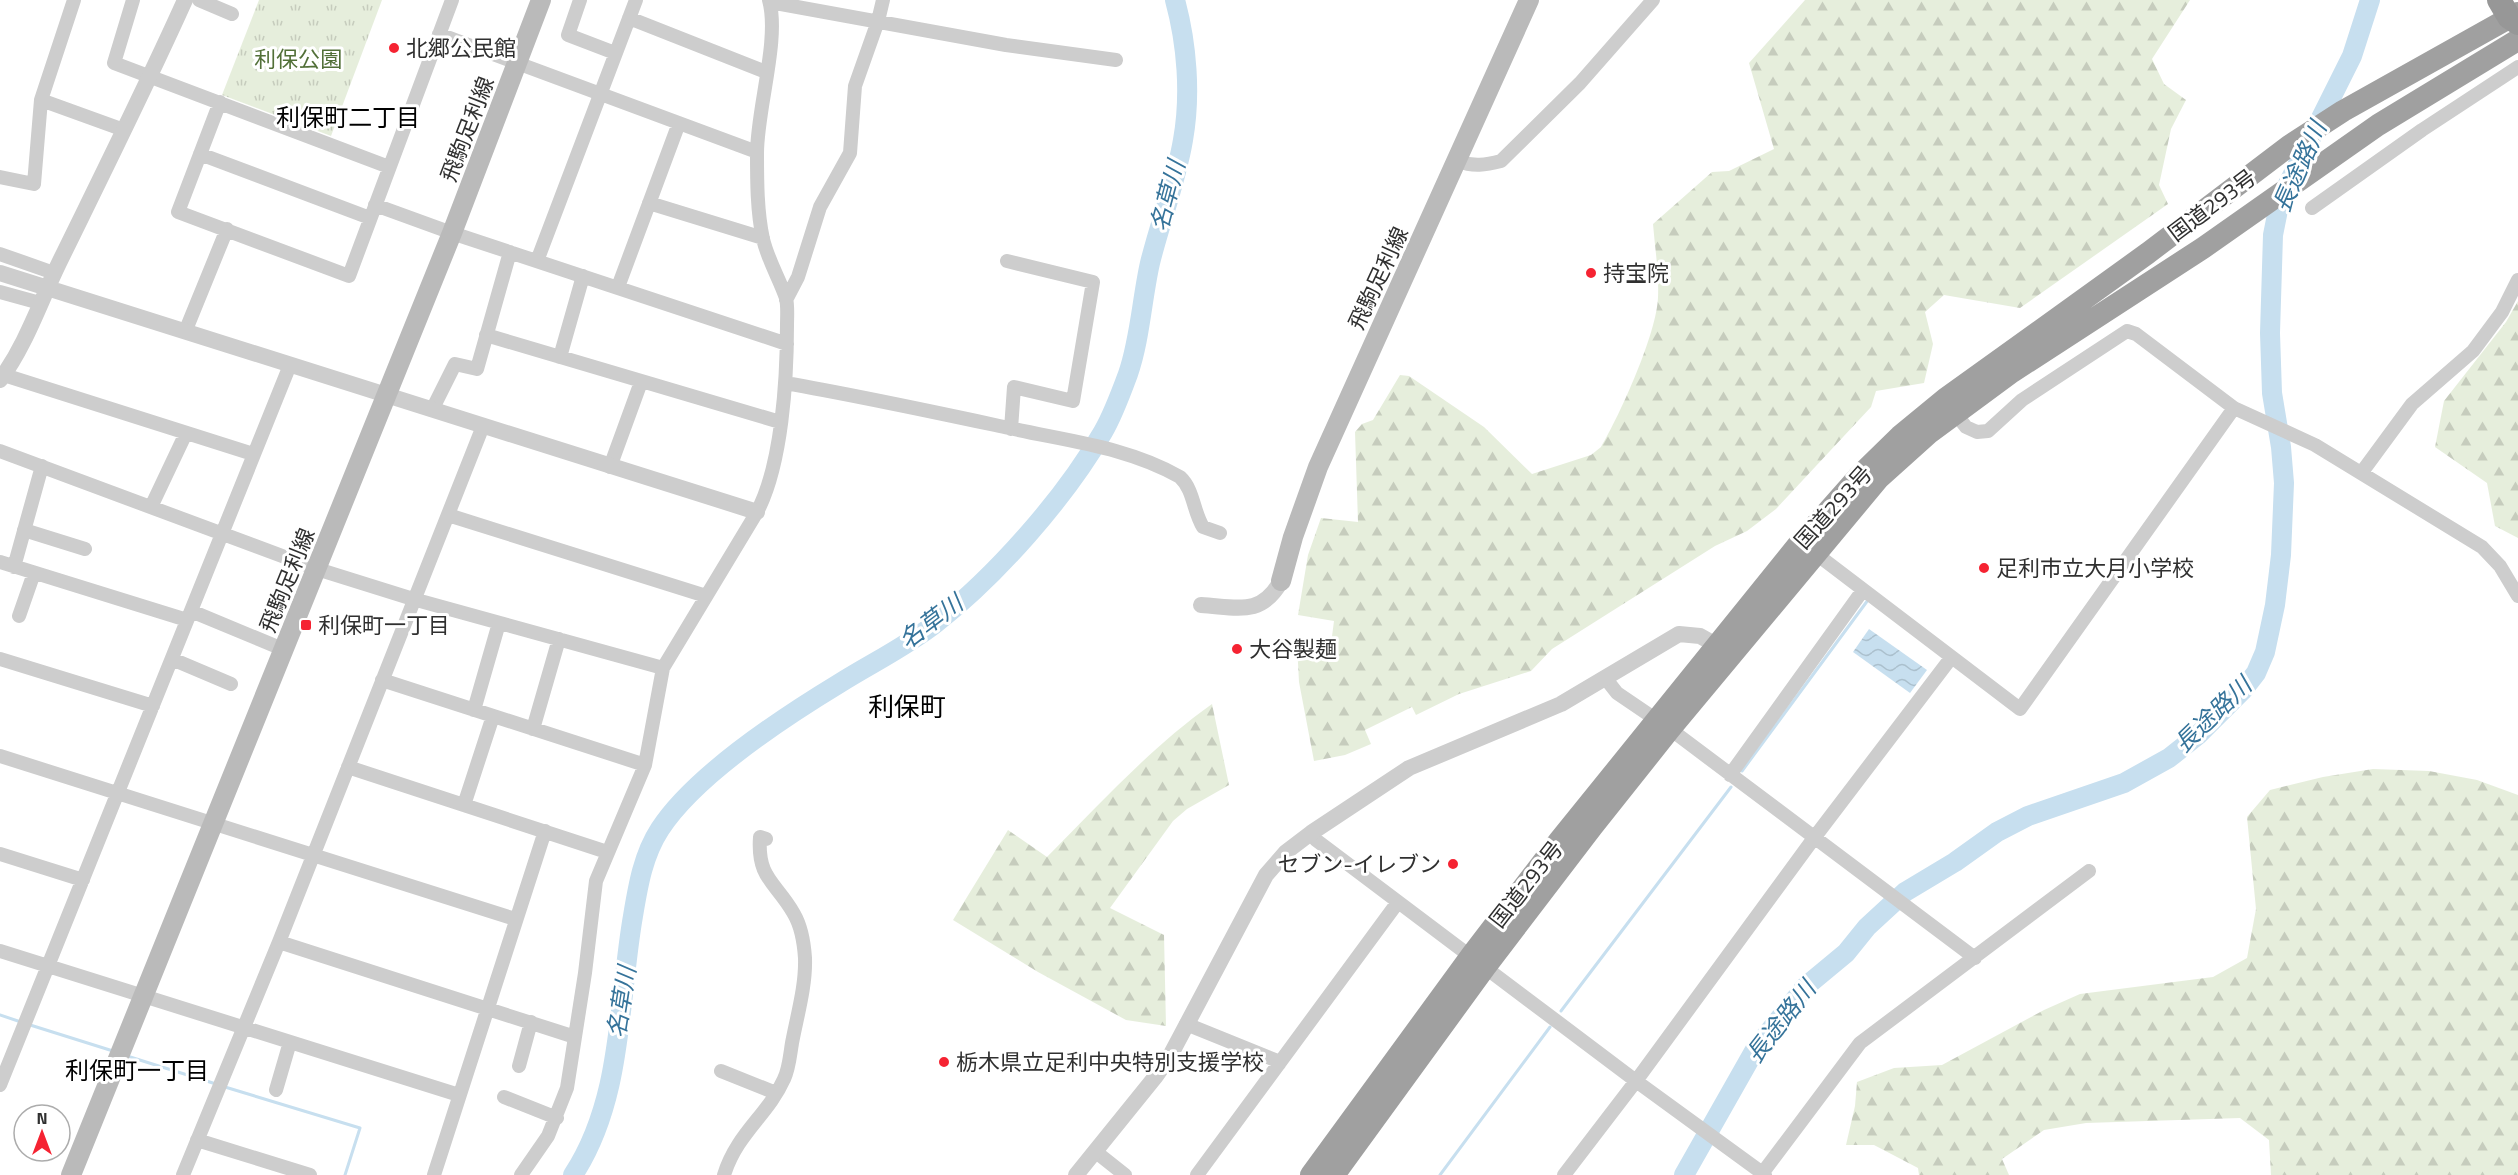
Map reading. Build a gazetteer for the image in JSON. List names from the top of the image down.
{
  "streets": {
    "highway": ["国道293号"],
    "main road": ["飛駒足利線"]
  },
  "districts": ["利保町二丁目", "利保町", "利保町一丁目"],
  "water": ["長途路川", "名草川"],
  "parks": ["利保公園"],
  "places": {
    "other": [
      "北郷公民館",
      "持宝院",
      "足利市立大月小学校",
      "大谷製麺",
      "セブン-イレブン",
      "栃木県立足利中央特別支援学校"
    ],
    "transit": ["利保町一丁目"]
  },
  "north": "top"
}
